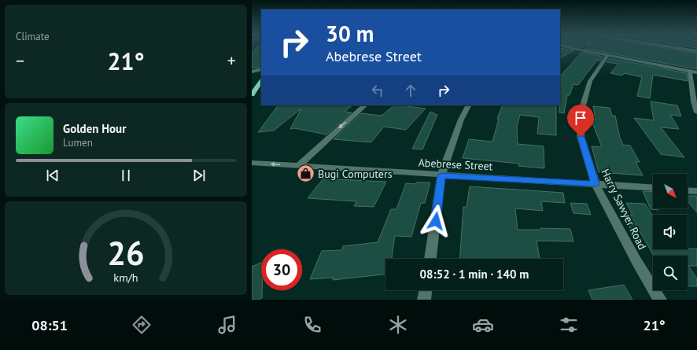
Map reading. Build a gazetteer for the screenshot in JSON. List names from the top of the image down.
{
  "streets": {
    "street": ["Abebrese Street", "Harry Sawyer Road"]
  },
  "crossings": [
    ["Abebrese Street", "Harry Sawyer Road"]
  ],
  "places": {
    "shop": ["Bugi Computers"]
  },
  "north": "bottom right",
  "page": {
    "tile": "Climate",
    "turn": ["30 m", "Abebrese Street"],
    "heat": ["−", "21°", "+"],
    "song": ["Golden Hour", "Lumen"],
    "limit": "30",
    "trip": "08:52 · 1 min · 140 m",
    "tabs": ["08:51", "21°"],
    "gauge": ["26", "km/h"]
  }
}
